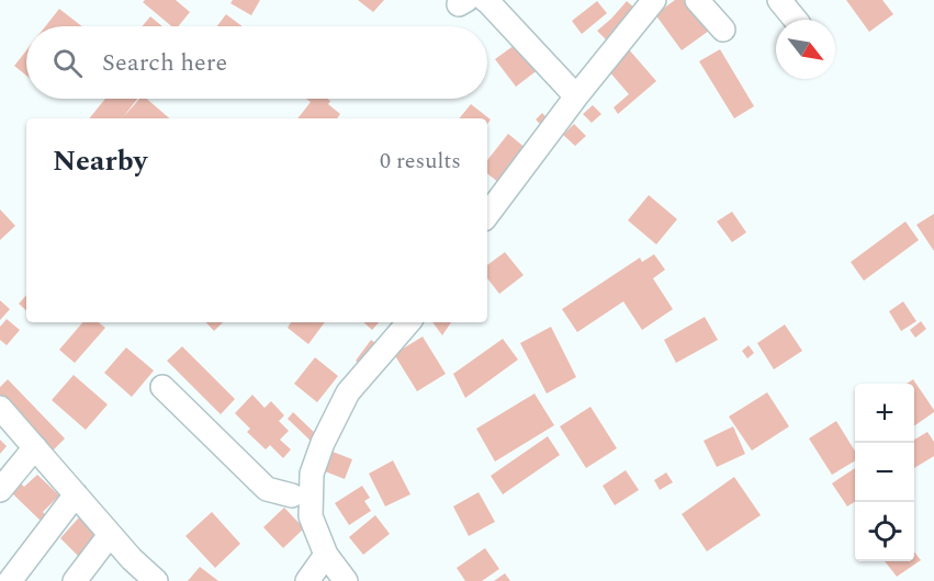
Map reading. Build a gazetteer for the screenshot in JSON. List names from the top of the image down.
{
  "north": "bottom right",
  "page": {
    "search": "Search here",
    "heading": ["Nearby", "0 results"],
    "map_buttons": ["+", "−"]
  }
}
